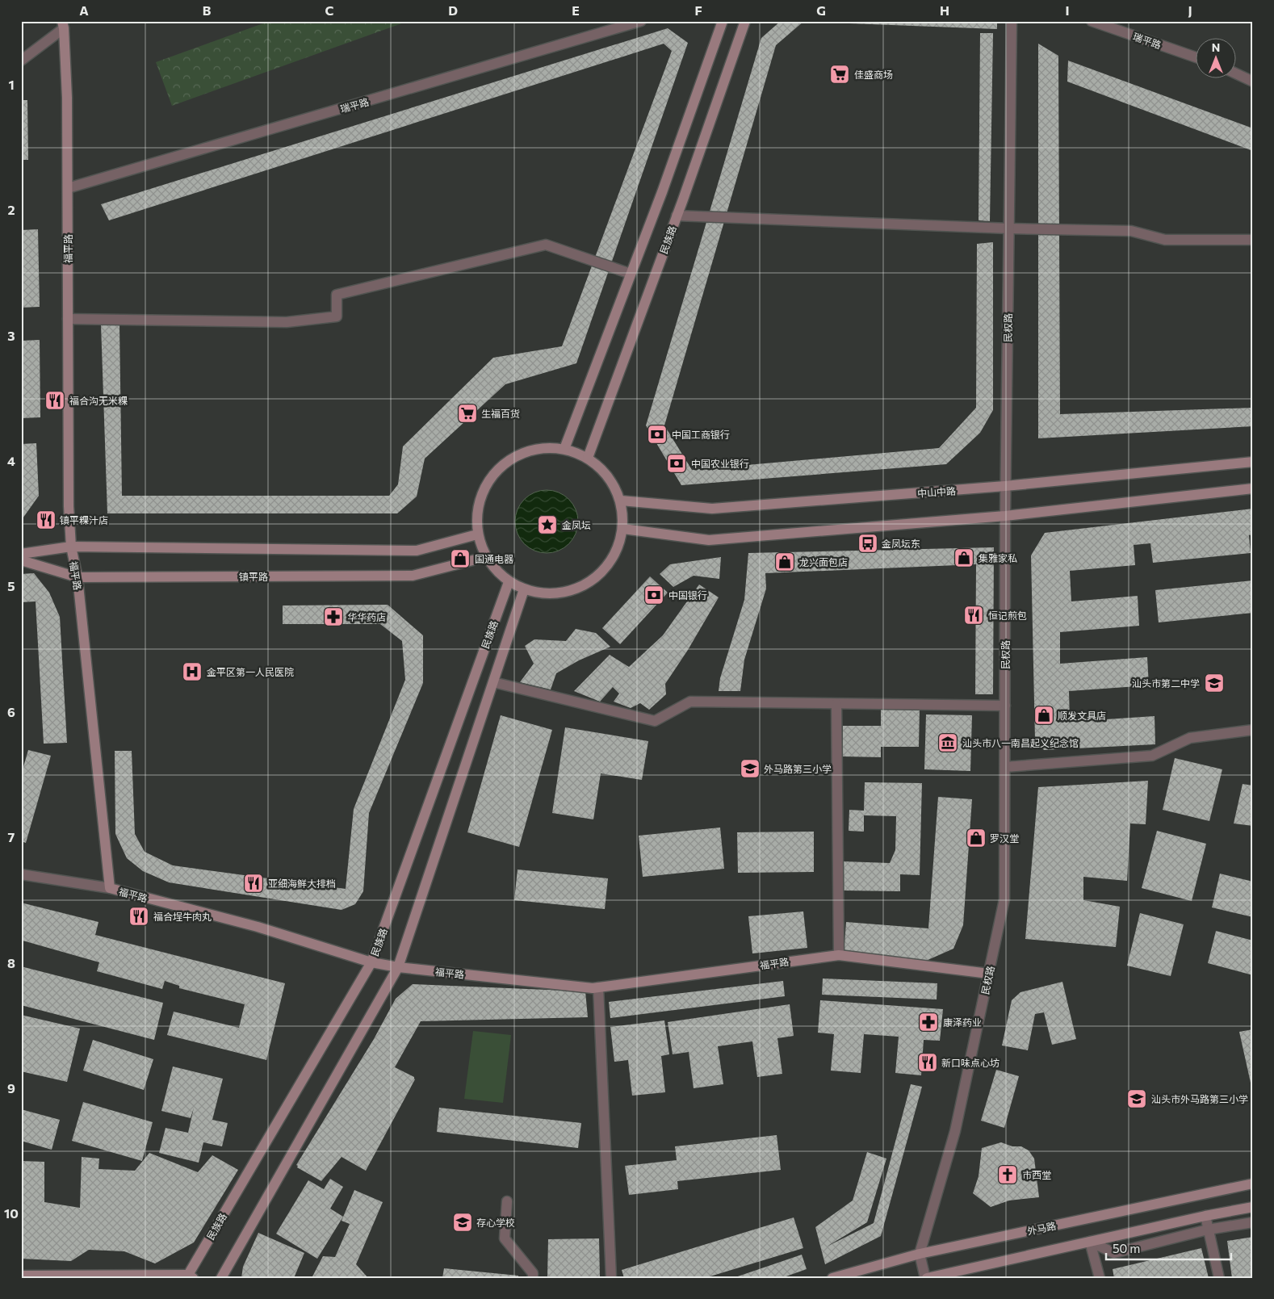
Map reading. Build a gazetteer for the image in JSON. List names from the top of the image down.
{
  "streets": {
    "street": [
      "瑞平路",
      "民族路",
      "福平路",
      "民权路",
      "中山中路",
      "镇平路",
      "外马路"
    ]
  },
  "crossings": [
    ["瑞平路", "福平路"],
    ["民族路", "福平路"],
    ["福平路", "民权路"],
    ["福平路", "镇平路"],
    ["民权路", "中山中路"],
    ["民权路", "外马路"]
  ],
  "places": {
    "supermarket": ["佳盛商场", "生福百货"],
    "restaurant": [
      "福合沟无米粿",
      "镇平粿汁店",
      "恒记煎包",
      "亚细海鲜大排档",
      "福合埕牛肉丸",
      "新口味点心坊"
    ],
    "bank": ["中国工商银行", "中国农业银行", "中国银行"],
    "place": ["金凤坛"],
    "bus stop": ["金凤坛东"],
    "shop": [
      "集雅家私",
      "国通电器",
      "龙兴面包店",
      "顺发文具店",
      "罗汉堂"
    ],
    "pharmacy": ["华华药店", "康泽药业"],
    "hospital": ["金平区第一人民医院"],
    "school or university": [
      "汕头市第二中学",
      "外马路第三小学",
      "汕头市外马路第三小学",
      "存心学校"
    ],
    "museum": ["汕头市八一南昌起义纪念馆"],
    "church": ["市西堂"]
  },
  "scale_bar": "50 m",
  "north": "top",
  "grid": {
    "columns": [
      "A",
      "B",
      "C",
      "D",
      "E",
      "F",
      "G",
      "H",
      "I",
      "J"
    ],
    "rows": [
      "1",
      "2",
      "3",
      "4",
      "5",
      "6",
      "7",
      "8",
      "9",
      "10"
    ]
  }
}
